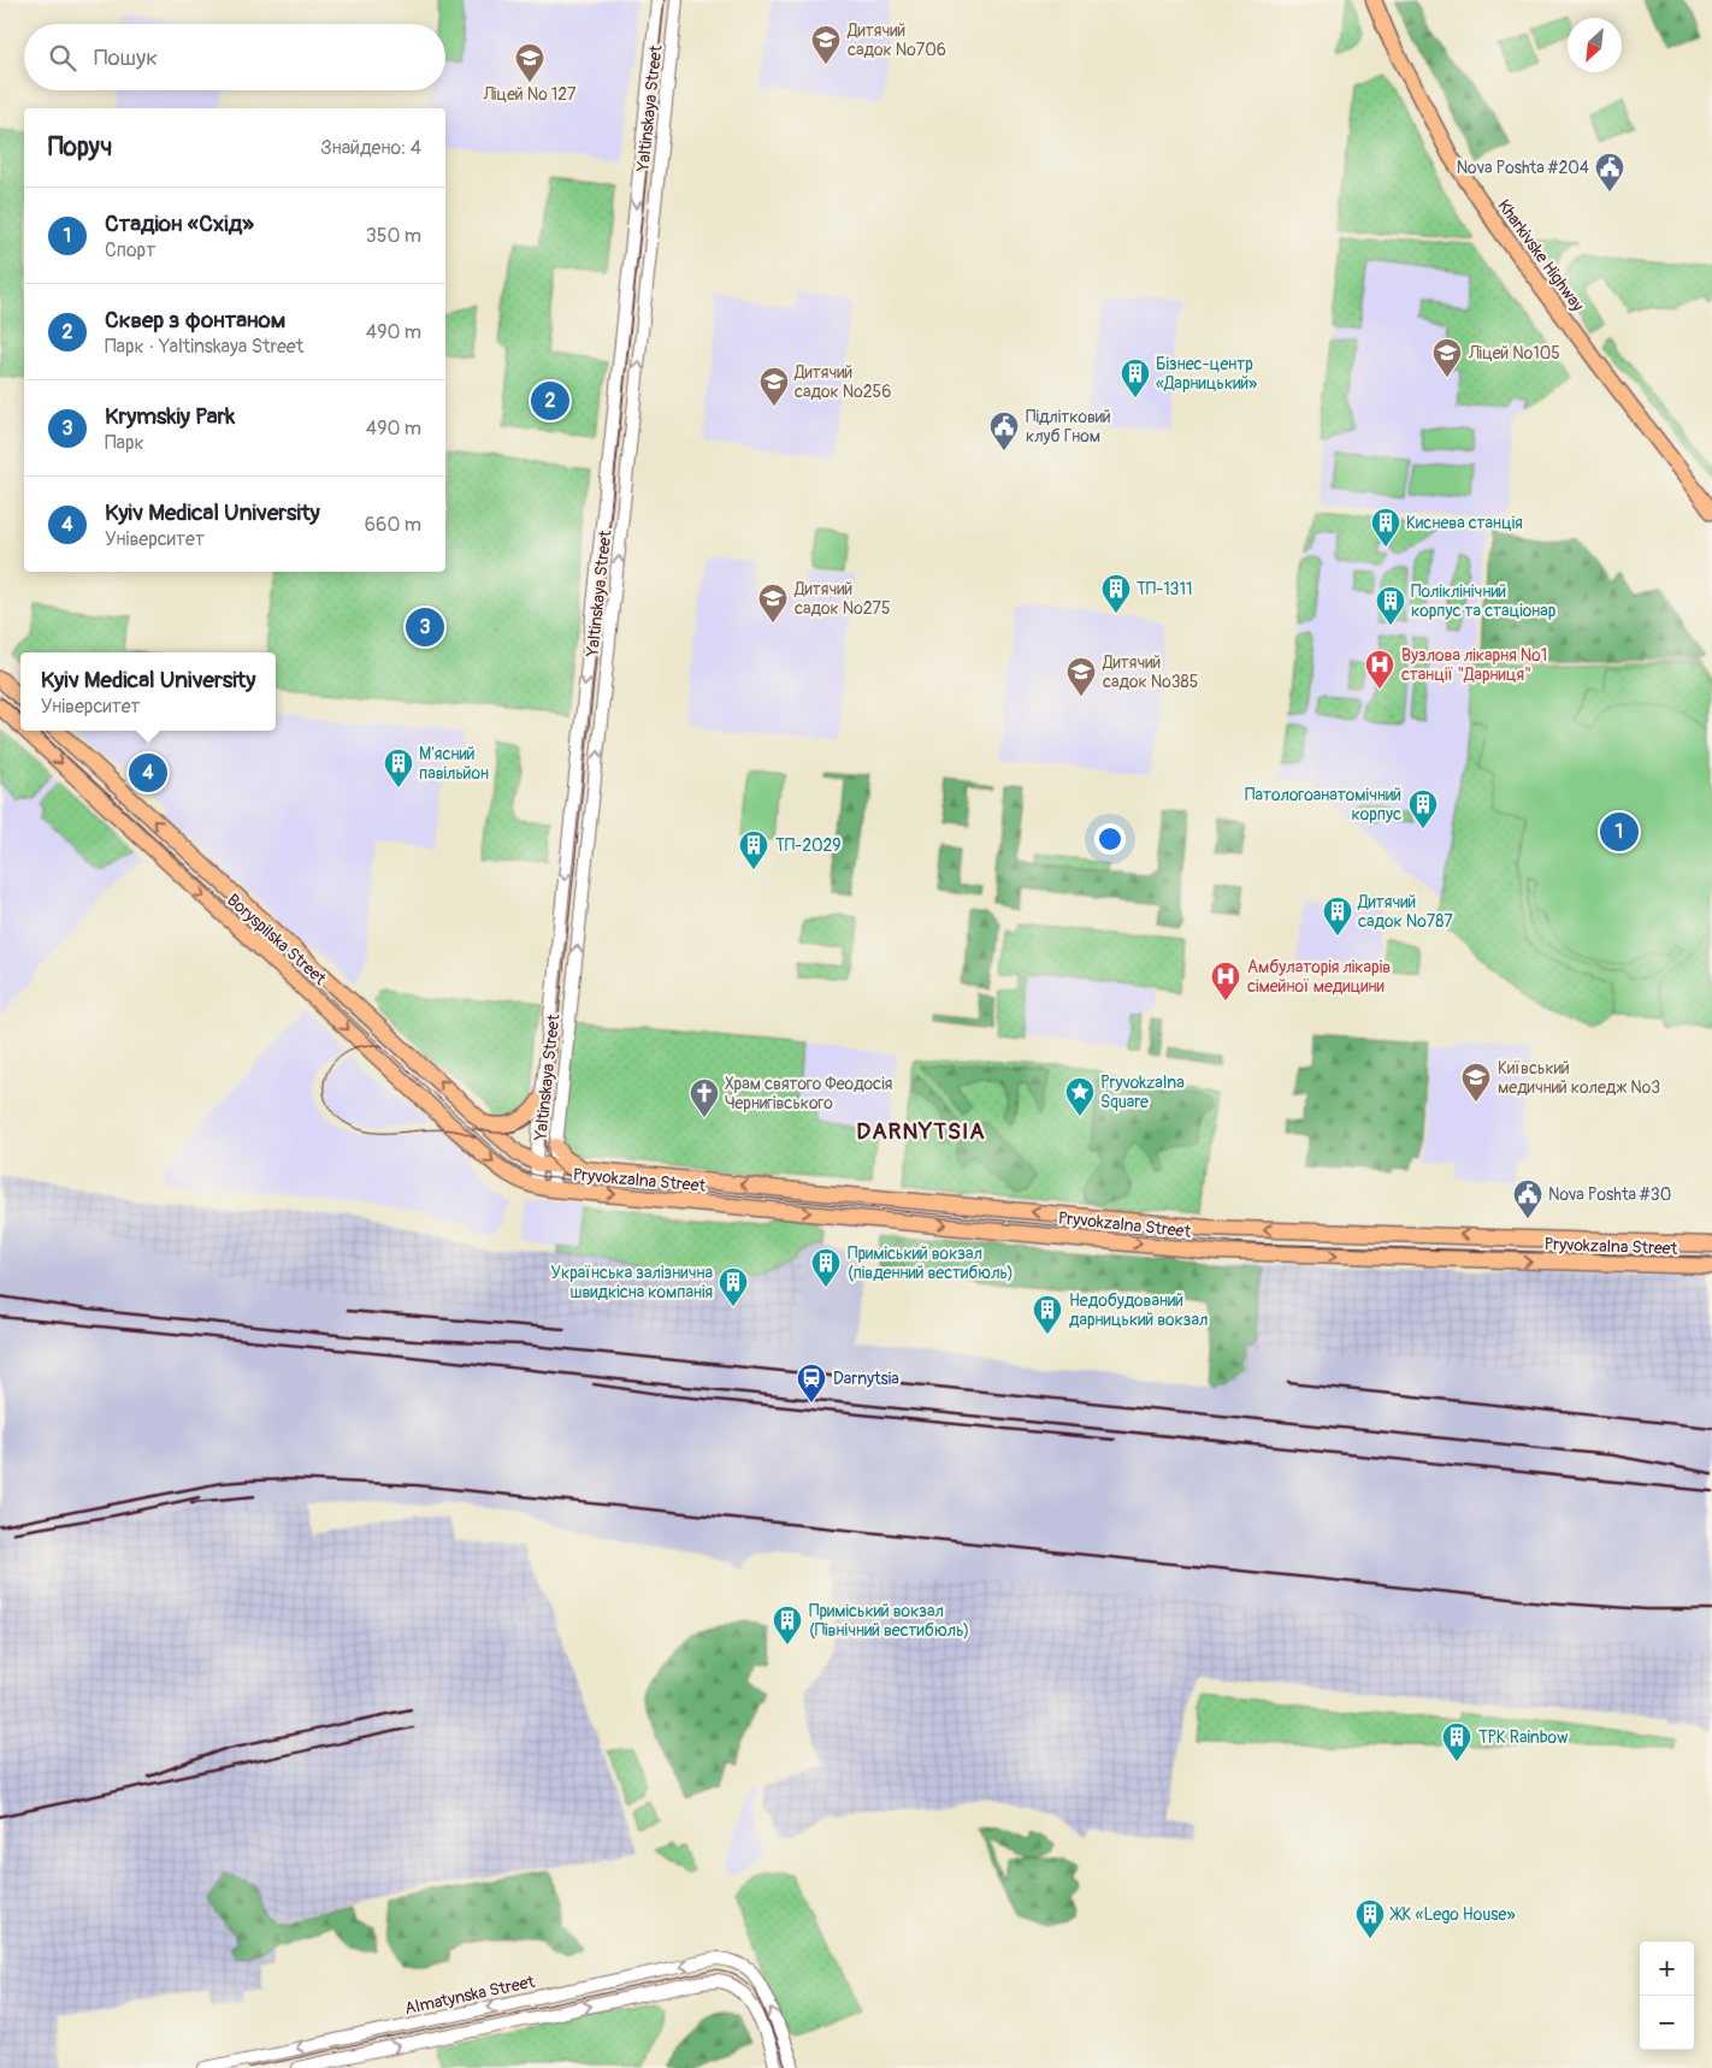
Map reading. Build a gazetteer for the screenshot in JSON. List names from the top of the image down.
{
  "streets": {
    "main road": ["Kharkivske Highway", "Boryspilska Street", "Pryvokzalna Street"],
    "street": ["Yaltinskaya Street", "Almatynska Street"]
  },
  "crossings": [
    ["Yaltinskaya Street", "Boryspilska Street"],
    ["Yaltinskaya Street", "Pryvokzalna Street"],
    ["Boryspilska Street", "Pryvokzalna Street"]
  ],
  "one_way": ["Almatynska Street"],
  "districts": ["DARNYTSIA"],
  "places": {
    "school or university": [
      "Дитячий садок №706",
      "Ліцей № 127",
      "Ліцей №105",
      "Дитячий садок №256",
      "Дитячий садок №275",
      "Дитячий садок №385",
      "Київський медичний коледж №3"
    ],
    "public building": ["Nova Poshta #204", "Підлітковий клуб Гном", "Nova Poshta #30"],
    "building": [
      "Бізнес-центр «Дарницький»",
      "Киснева станція",
      "ТП-1311",
      "Поліклінічний корпус та стаціонар",
      "М'ясний павільйон",
      "Патологоанатомічний корпус",
      "ТП-2029",
      "Дитячий садок №787",
      "Приміський вокзал (південний вестибюль)",
      "Українська залізнична швидкісна компанія",
      "Недобудований дарницький вокзал",
      "Приміський вокзал (Північний вестибюль)",
      "ТРК Rainbow",
      "ЖК «Lego House»"
    ],
    "hospital": ["Вузлова лікарня №1 станції \"Дарниця\"", "Амбулаторія лікарів сімейної медицини"],
    "place": ["Pryvokzalna Square"],
    "church": ["Храм святого Феодосія Чернигівського"],
    "station": ["Darnytsia"]
  },
  "north": "bottom left",
  "page": {
    "search": "Пошук",
    "heading": ["Поруч", "Знайдено: 4"],
    "list": [
      {
        "mark": "1",
        "name": "Стадіон «Схід»",
        "note": "Спорт",
        "value": "350 m"
      },
      {
        "mark": "2",
        "name": "Сквер з фонтаном",
        "note": "Парк · Yaltinskaya Street",
        "value": "490 m"
      },
      {
        "mark": "3",
        "name": "Krymskiy Park",
        "note": "Парк",
        "value": "490 m"
      },
      {
        "mark": "4",
        "name": "Kyiv Medical University",
        "note": "Університет",
        "value": "660 m"
      }
    ],
    "pins": [
      "2",
      "3",
      "4",
      "1"
    ],
    "popup": ["Kyiv Medical University", "Університет"],
    "map_buttons": ["+", "−"]
  }
}
